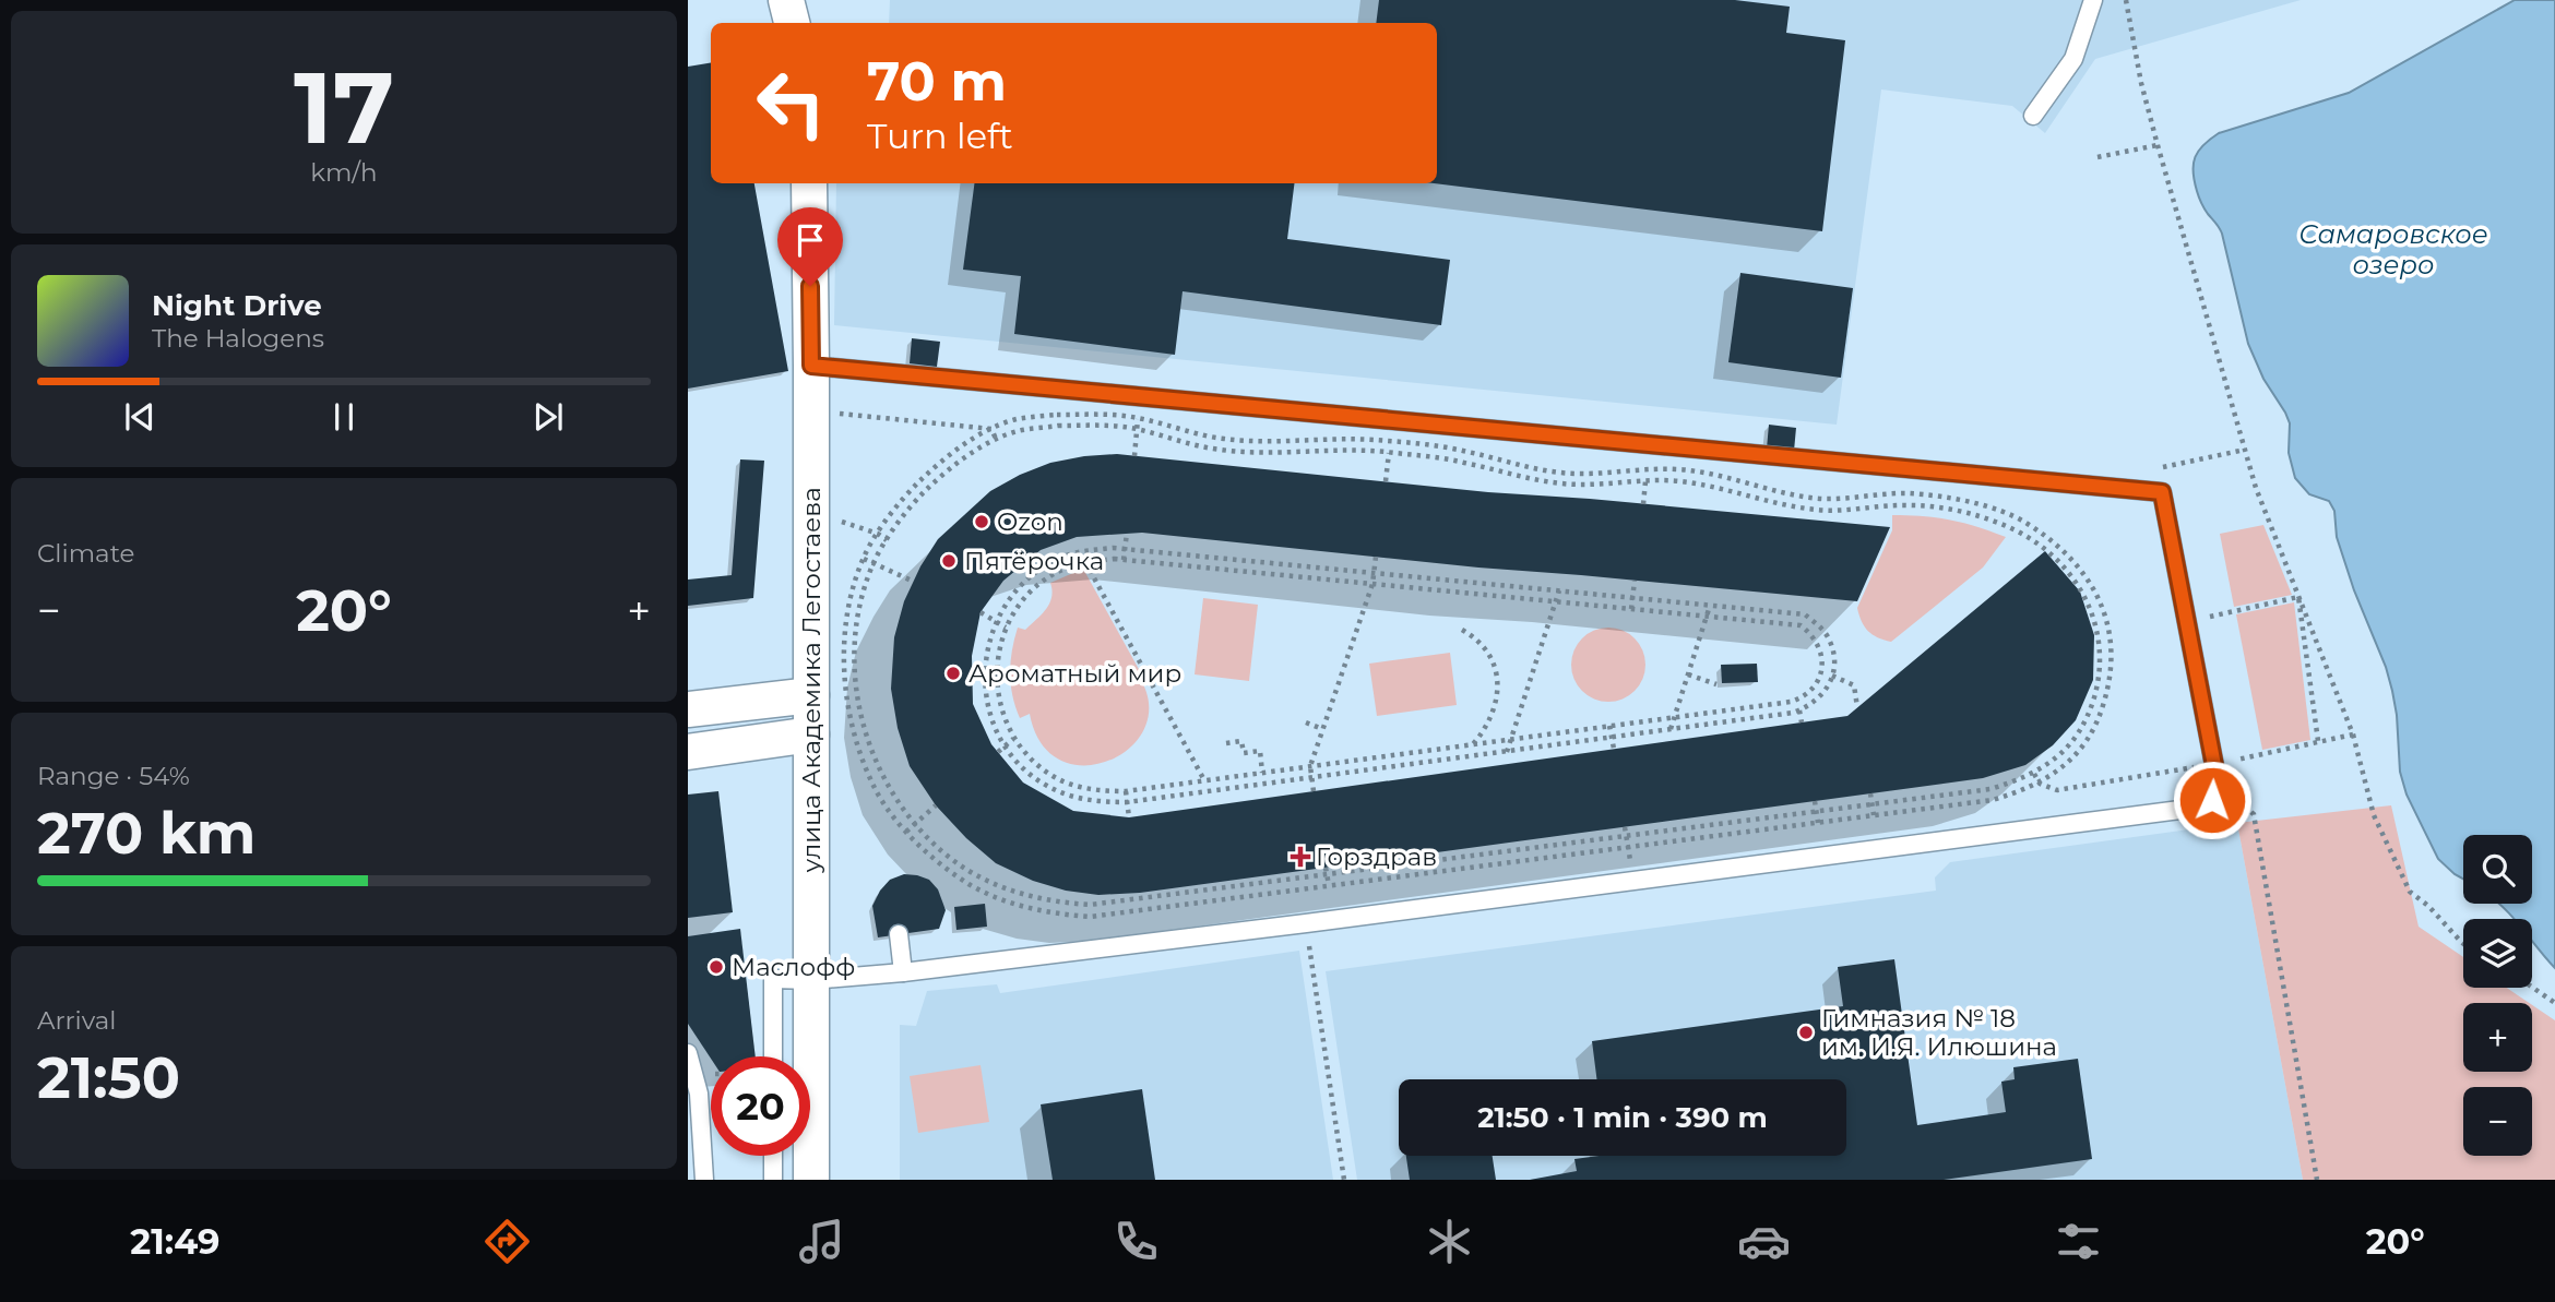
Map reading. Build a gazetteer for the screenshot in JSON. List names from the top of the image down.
{
  "streets": {
    "street": ["улица Академика Легостаева"]
  },
  "water": ["Самаровское озеро"],
  "places": {
    "other": [
      "Ozon",
      "Пятёрочка",
      "Ароматный мир",
      "Маслофф",
      "Гимназия № 18 им. И.Я. Илюшина"
    ],
    "health": ["Горздрав"]
  },
  "page": {
    "tile": [
      ["17", "km/h"],
      "Climate",
      ["Range · 54%", "270 km"],
      ["Arrival", "21:50"]
    ],
    "turn": ["70 m", "Turn left"],
    "song": ["Night Drive", "The Halogens"],
    "heat": ["−", "20°", "+"],
    "map_buttons": ["+", "−"],
    "limit": "20",
    "trip": "21:50 · 1 min · 390 m",
    "tabs": ["21:49", "20°"]
  }
}
